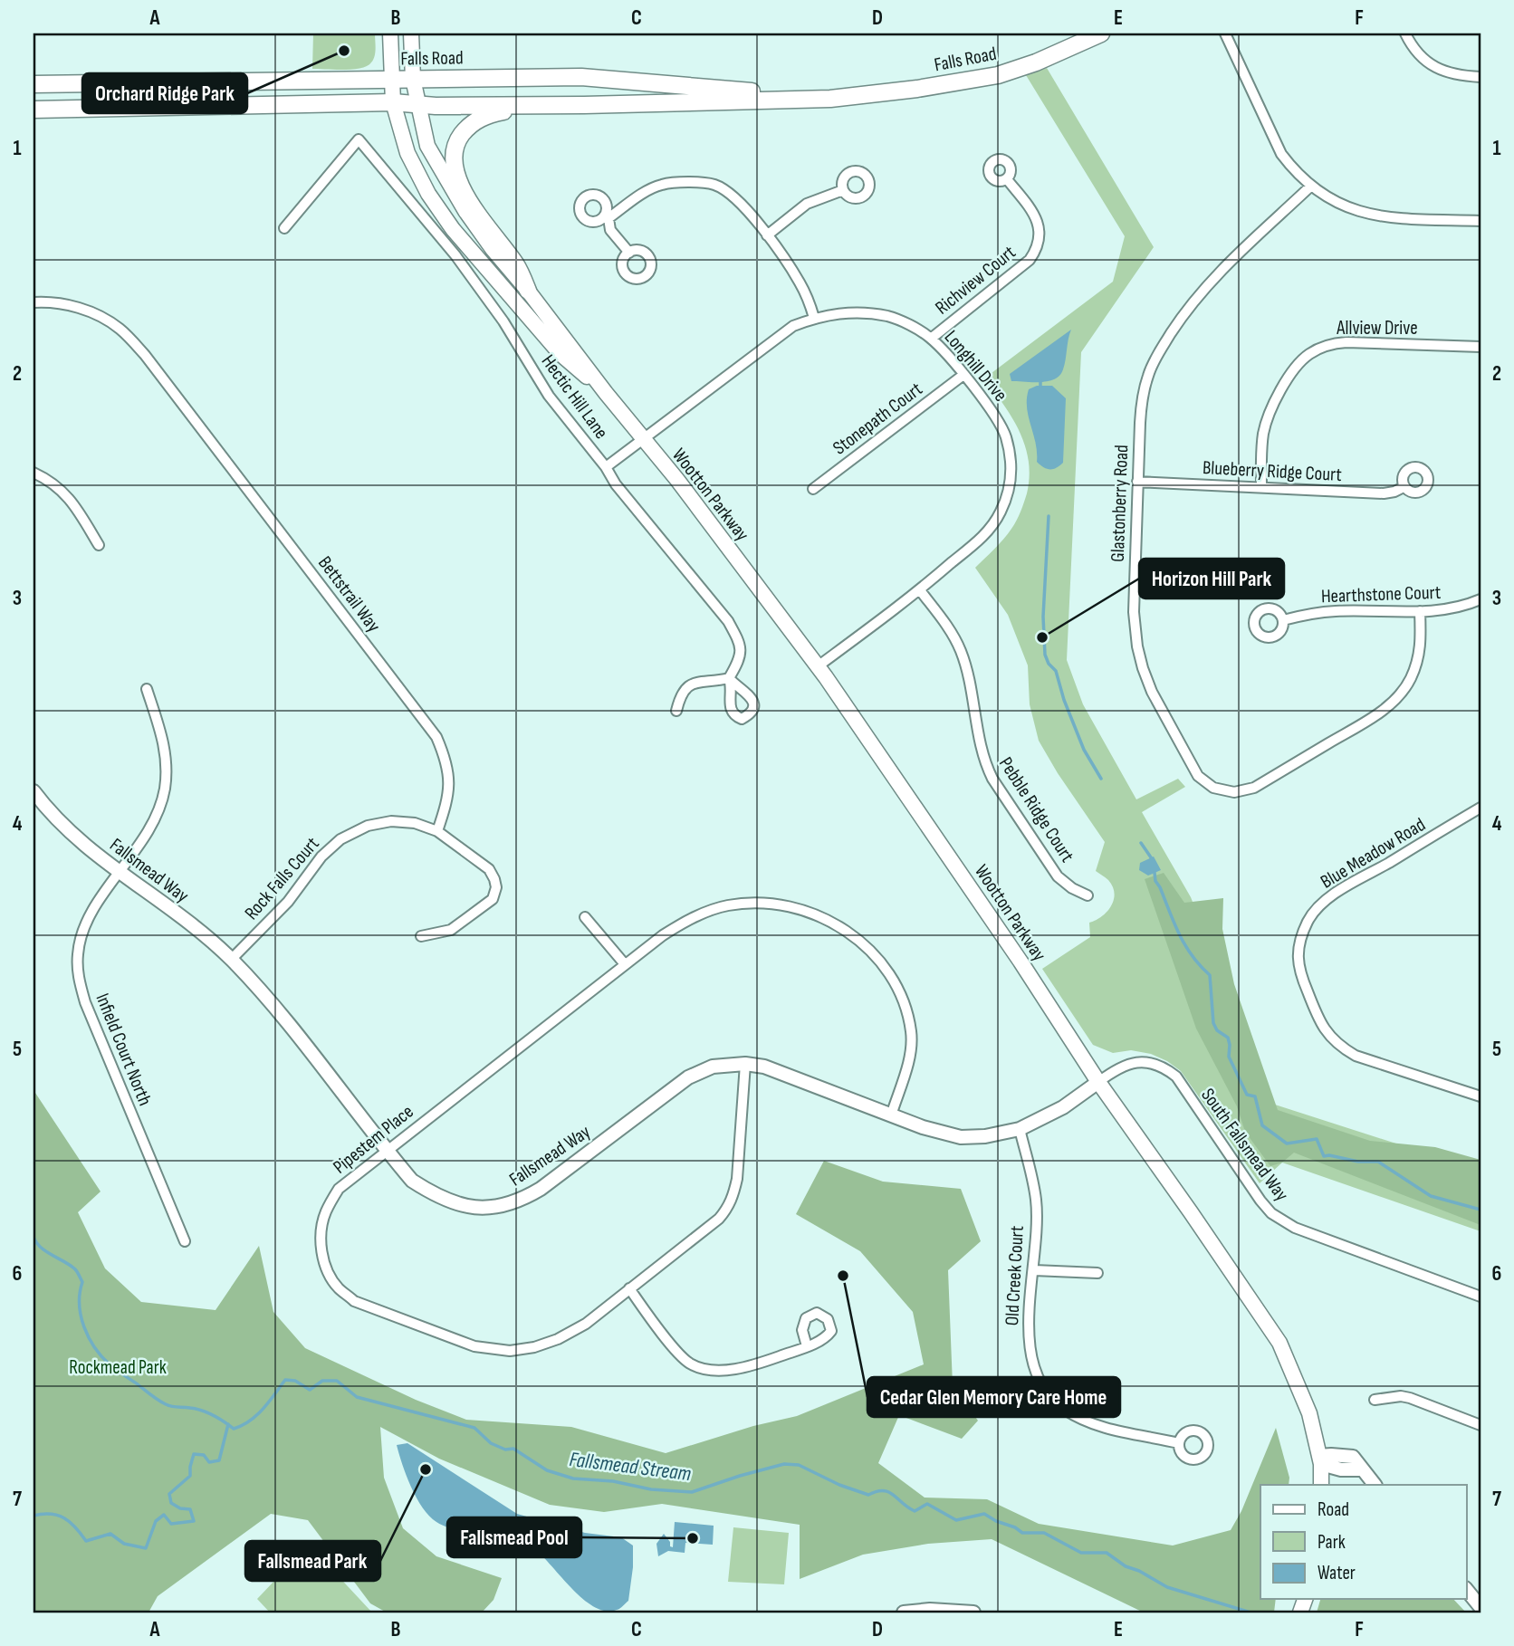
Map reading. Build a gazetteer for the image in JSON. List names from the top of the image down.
{
  "streets": {
    "main road": ["Falls Road", "Wootton Parkway"],
    "street": [
      "Richview Court",
      "Allview Drive",
      "Longhill Drive",
      "Hectic Hill Lane",
      "Stonepath Court",
      "Blueberry Ridge Court",
      "Glastonberry Road",
      "Bettstrail Way",
      "Hearthstone Court",
      "Pebble Ridge Court",
      "Blue Meadow Road",
      "Fallsmead Way",
      "Rock Falls Court",
      "Infield Court North",
      "Pipestem Place",
      "South Fallsmead Way",
      "Old Creek Court"
    ]
  },
  "crossings": [
    ["Falls Road", "Wootton Parkway"],
    ["Richview Court", "Longhill Drive"],
    ["Allview Drive", "Blueberry Ridge Court"],
    ["Longhill Drive", "Hectic Hill Lane"],
    ["Longhill Drive", "Stonepath Court"],
    ["Longhill Drive", "Wootton Parkway"],
    ["Longhill Drive", "Pebble Ridge Court"],
    ["Blueberry Ridge Court", "Glastonberry Road"],
    ["Wootton Parkway", "Fallsmead Way"],
    ["Wootton Parkway", "South Fallsmead Way"],
    ["Glastonberry Road", "Hearthstone Court"],
    ["Bettstrail Way", "Rock Falls Court"],
    ["Fallsmead Way", "Rock Falls Court"],
    ["Fallsmead Way", "Infield Court North"],
    ["Fallsmead Way", "Pipestem Place"],
    ["Fallsmead Way", "South Fallsmead Way"],
    ["Fallsmead Way", "Old Creek Court"]
  ],
  "water": ["Fallsmead Stream"],
  "parks": ["Rockmead Park"],
  "places": [
    "Orchard Ridge Park",
    "Horizon Hill Park",
    "Cedar Glen Memory Care Home",
    "Fallsmead Park",
    "Fallsmead Pool"
  ],
  "legend": ["Road", "Park", "Water"],
  "grid": {
    "columns": [
      "A",
      "B",
      "C",
      "D",
      "E",
      "F"
    ],
    "rows": [
      "1",
      "2",
      "3",
      "4",
      "5",
      "6",
      "7"
    ]
  }
}
